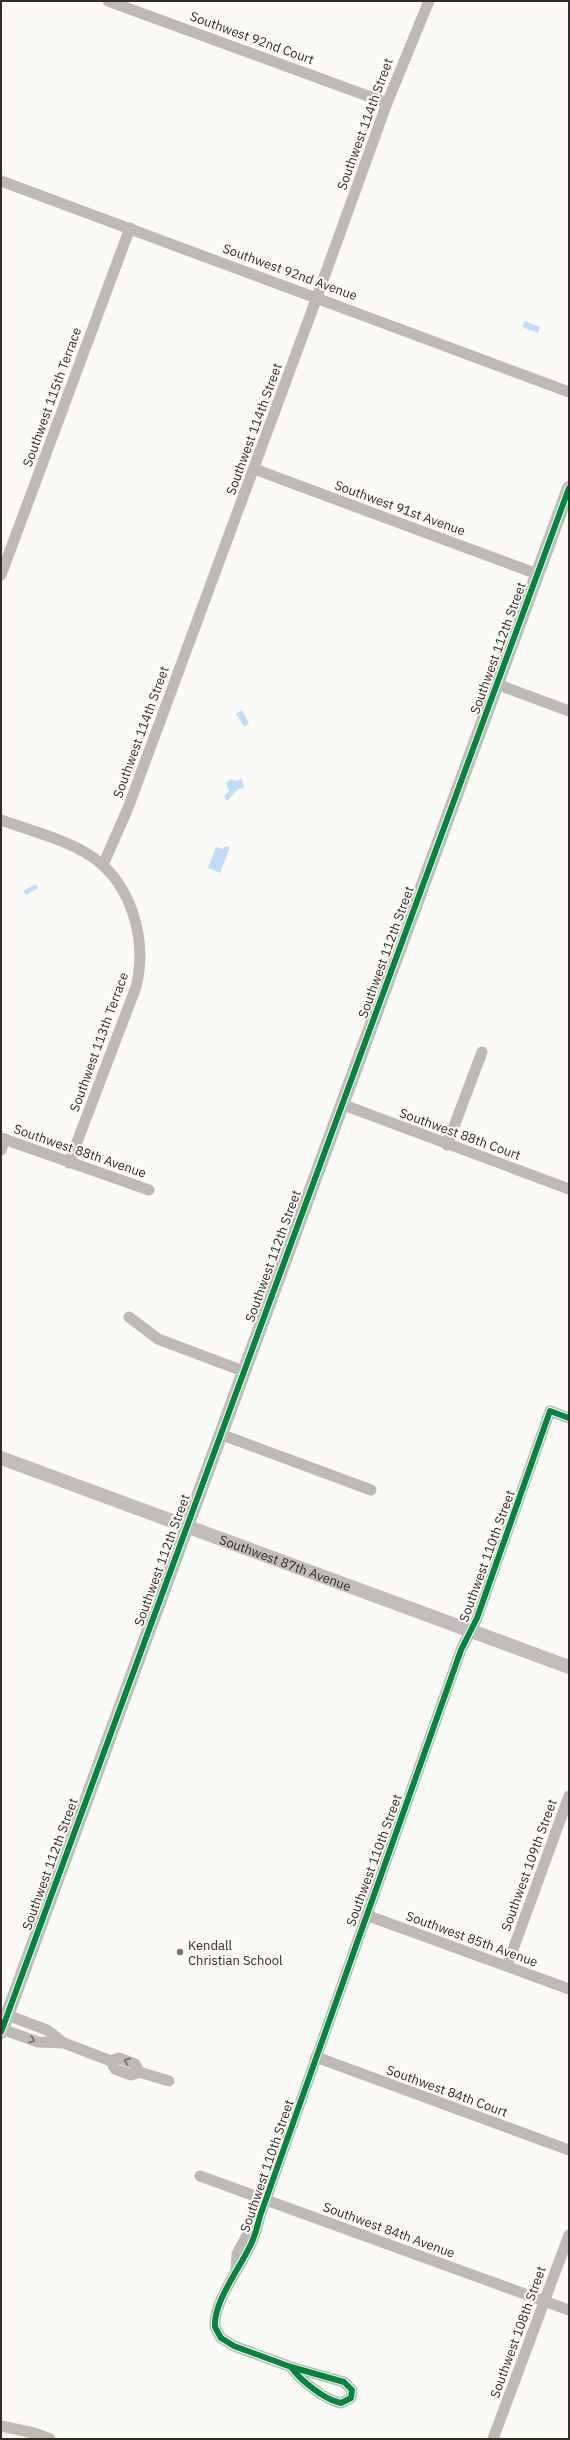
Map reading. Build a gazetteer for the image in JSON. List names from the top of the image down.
{
  "streets": {
    "main road": ["Southwest 112th Street", "Southwest 87th Avenue"],
    "street": [
      "Southwest 92nd Court",
      "Southwest 114th Street",
      "Southwest 92nd Avenue",
      "Southwest 115th Terrace",
      "Southwest 91st Avenue",
      "Southwest 113th Terrace",
      "Southwest 88th Court",
      "Southwest 88th Avenue",
      "Southwest 110th Street",
      "Southwest 109th Street",
      "Southwest 85th Avenue",
      "Southwest 84th Court",
      "Southwest 84th Avenue",
      "Southwest 108th Street"
    ]
  },
  "crossings": [
    ["Southwest 92nd Court", "Southwest 114th Street"],
    ["Southwest 114th Street", "Southwest 92nd Avenue"],
    ["Southwest 114th Street", "Southwest 91st Avenue"],
    ["Southwest 114th Street", "Southwest 113th Terrace"],
    ["Southwest 92nd Avenue", "Southwest 115th Terrace"],
    ["Southwest 91st Avenue", "Southwest 112th Street"],
    ["Southwest 112th Street", "Southwest 88th Court"],
    ["Southwest 112th Street", "Southwest 87th Avenue"],
    ["Southwest 113th Terrace", "Southwest 88th Avenue"],
    ["Southwest 110th Street", "Southwest 87th Avenue"],
    ["Southwest 110th Street", "Southwest 85th Avenue"],
    ["Southwest 110th Street", "Southwest 84th Court"],
    ["Southwest 110th Street", "Southwest 84th Avenue"],
    ["Southwest 109th Street", "Southwest 85th Avenue"],
    ["Southwest 84th Avenue", "Southwest 108th Street"]
  ],
  "places": ["Kendall Christian School"]
}
